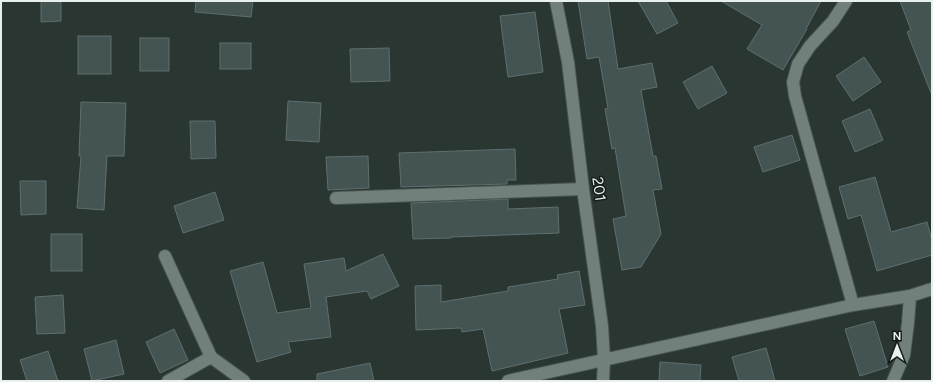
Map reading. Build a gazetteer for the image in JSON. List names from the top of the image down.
{
  "streets": {
    "street": ["201"]
  },
  "north": "top"
}
